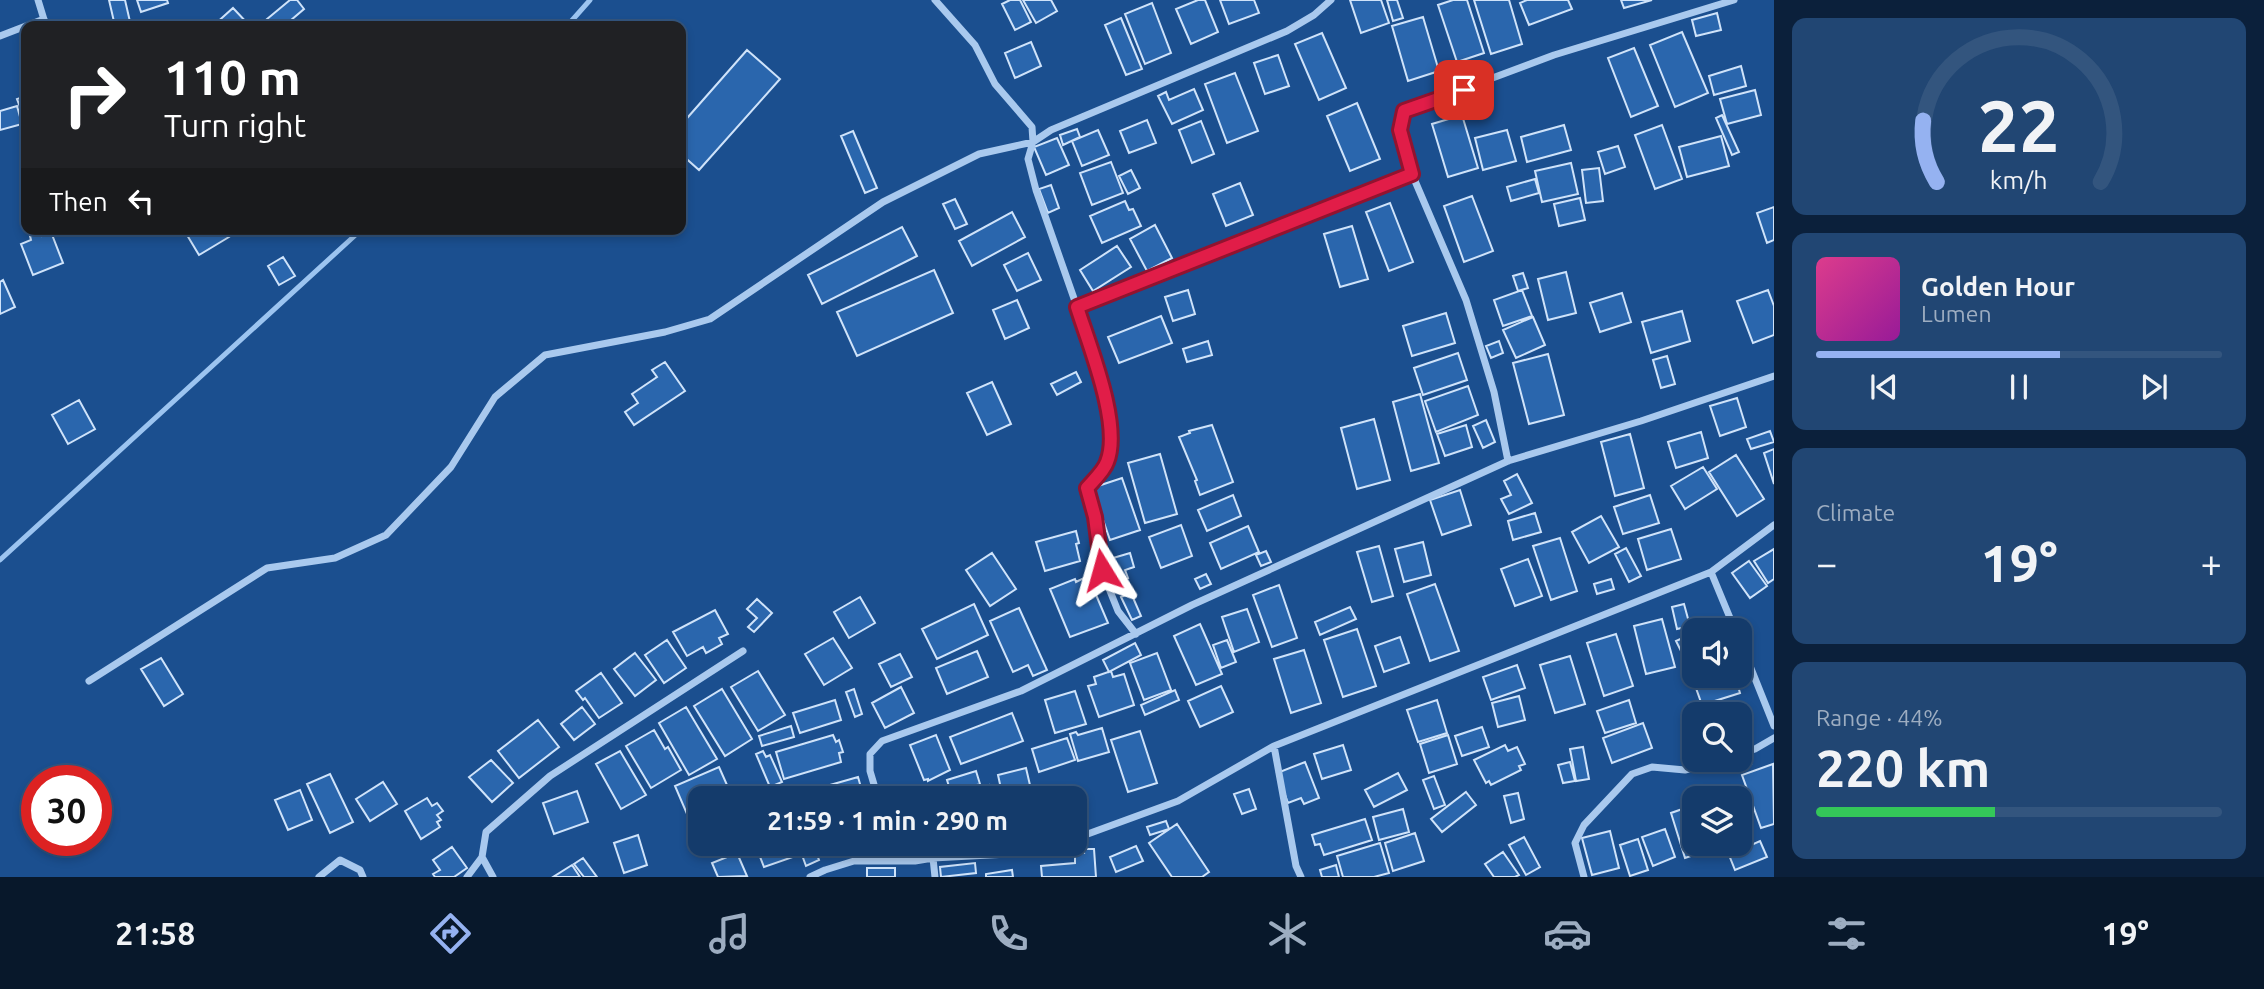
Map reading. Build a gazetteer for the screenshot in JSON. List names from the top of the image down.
{
  "page": {
    "turn": ["110 m", "Turn right"],
    "then": "Then",
    "song": ["Golden Hour", "Lumen"],
    "tile": [
      "Climate",
      ["Range · 44%", "220 km"]
    ],
    "heat": ["−", "19°", "+"],
    "limit": "30",
    "trip": "21:59 · 1 min · 290 m",
    "tabs": ["21:58", "19°"],
    "gauge": ["22", "km/h"]
  }
}
